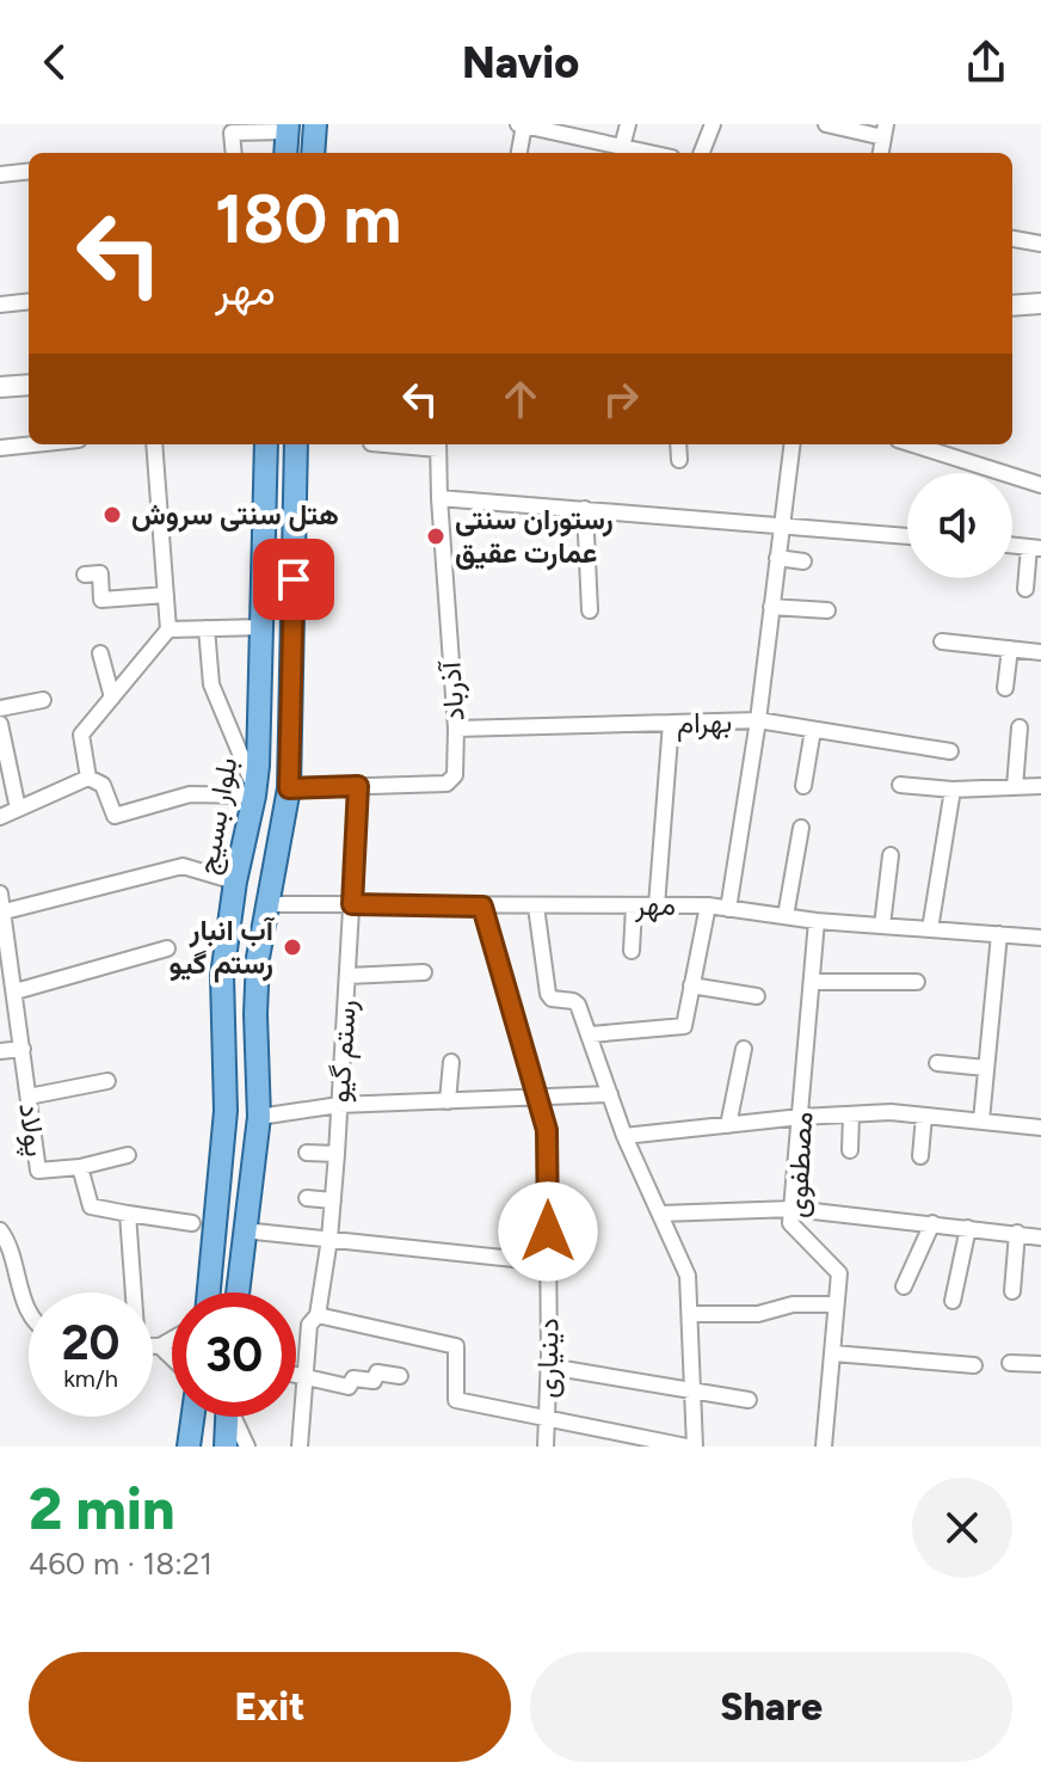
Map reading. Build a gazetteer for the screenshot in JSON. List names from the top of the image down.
{
  "streets": {
    "main road": ["بلوار بسیج"],
    "street": [
      "آذرباد",
      "بهرام",
      "مهر",
      "رستم گیو",
      "پولاد",
      "مصطفوی",
      "دینیاری"
    ]
  },
  "crossings": [
    ["آذرباد", "بهرام"],
    ["آذرباد", "رستم گیو"],
    ["مهر", "رستم گیو"],
    ["مهر", "مصطفوی"],
    ["مهر", "دینیاری"]
  ],
  "places": ["هتل سنتی سروش", "رستوران سنتی عمارت عقیق", "آب انبار رستم گیو"],
  "page": {
    "header": "Navio",
    "turn": ["180 m", "مهر"],
    "speed": "20 km/h",
    "limit": "30",
    "heading": ["2 min", "460 m · 18:21"],
    "buttons": ["Exit", "Share"]
  }
}
